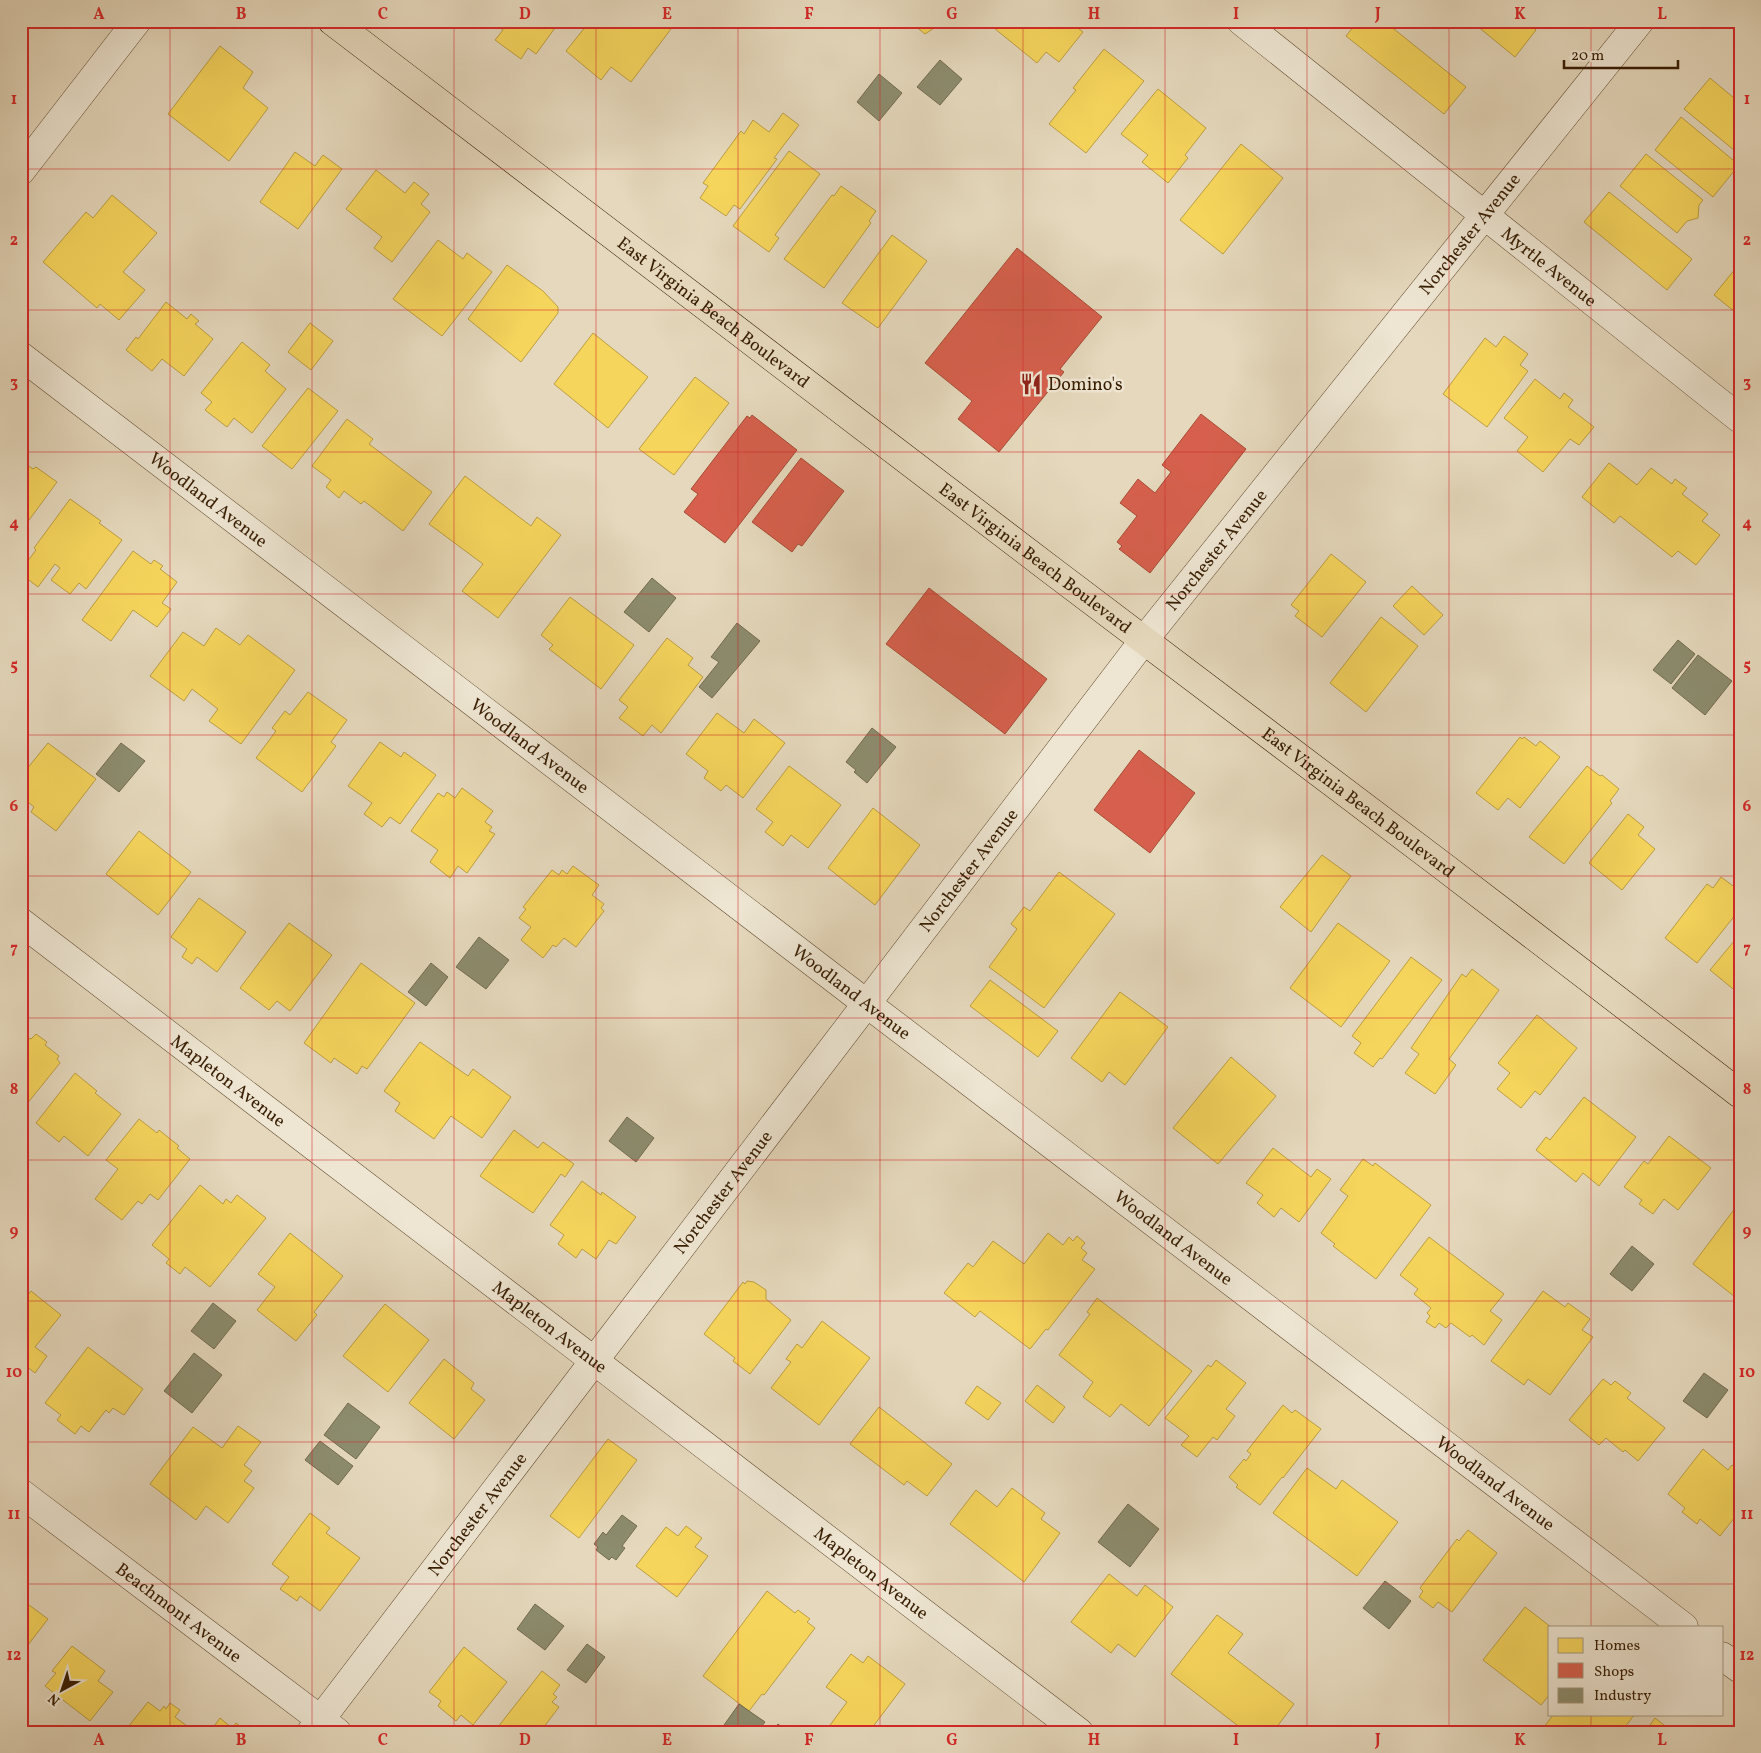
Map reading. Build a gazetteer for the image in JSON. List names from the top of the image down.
{
  "streets": {
    "main road": ["East Virginia Beach Boulevard"],
    "street": [
      "Norchester Avenue",
      "Myrtle Avenue",
      "Woodland Avenue",
      "Mapleton Avenue",
      "Beachmont Avenue"
    ]
  },
  "crossings": [
    ["Norchester Avenue", "Myrtle Avenue"],
    ["Norchester Avenue", "East Virginia Beach Boulevard"],
    ["Norchester Avenue", "Woodland Avenue"],
    ["Norchester Avenue", "Mapleton Avenue"],
    ["Norchester Avenue", "Beachmont Avenue"]
  ],
  "places": {
    "restaurant": ["Domino's"]
  },
  "legend": ["Homes", "Shops", "Industry"],
  "scale_bar": "20 m",
  "north": "bottom left",
  "grid": {
    "columns": [
      "A",
      "B",
      "C",
      "D",
      "E",
      "F",
      "G",
      "H",
      "I",
      "J",
      "K",
      "L"
    ],
    "rows": [
      "1",
      "2",
      "3",
      "4",
      "5",
      "6",
      "7",
      "8",
      "9",
      "10",
      "11",
      "12"
    ]
  }
}
